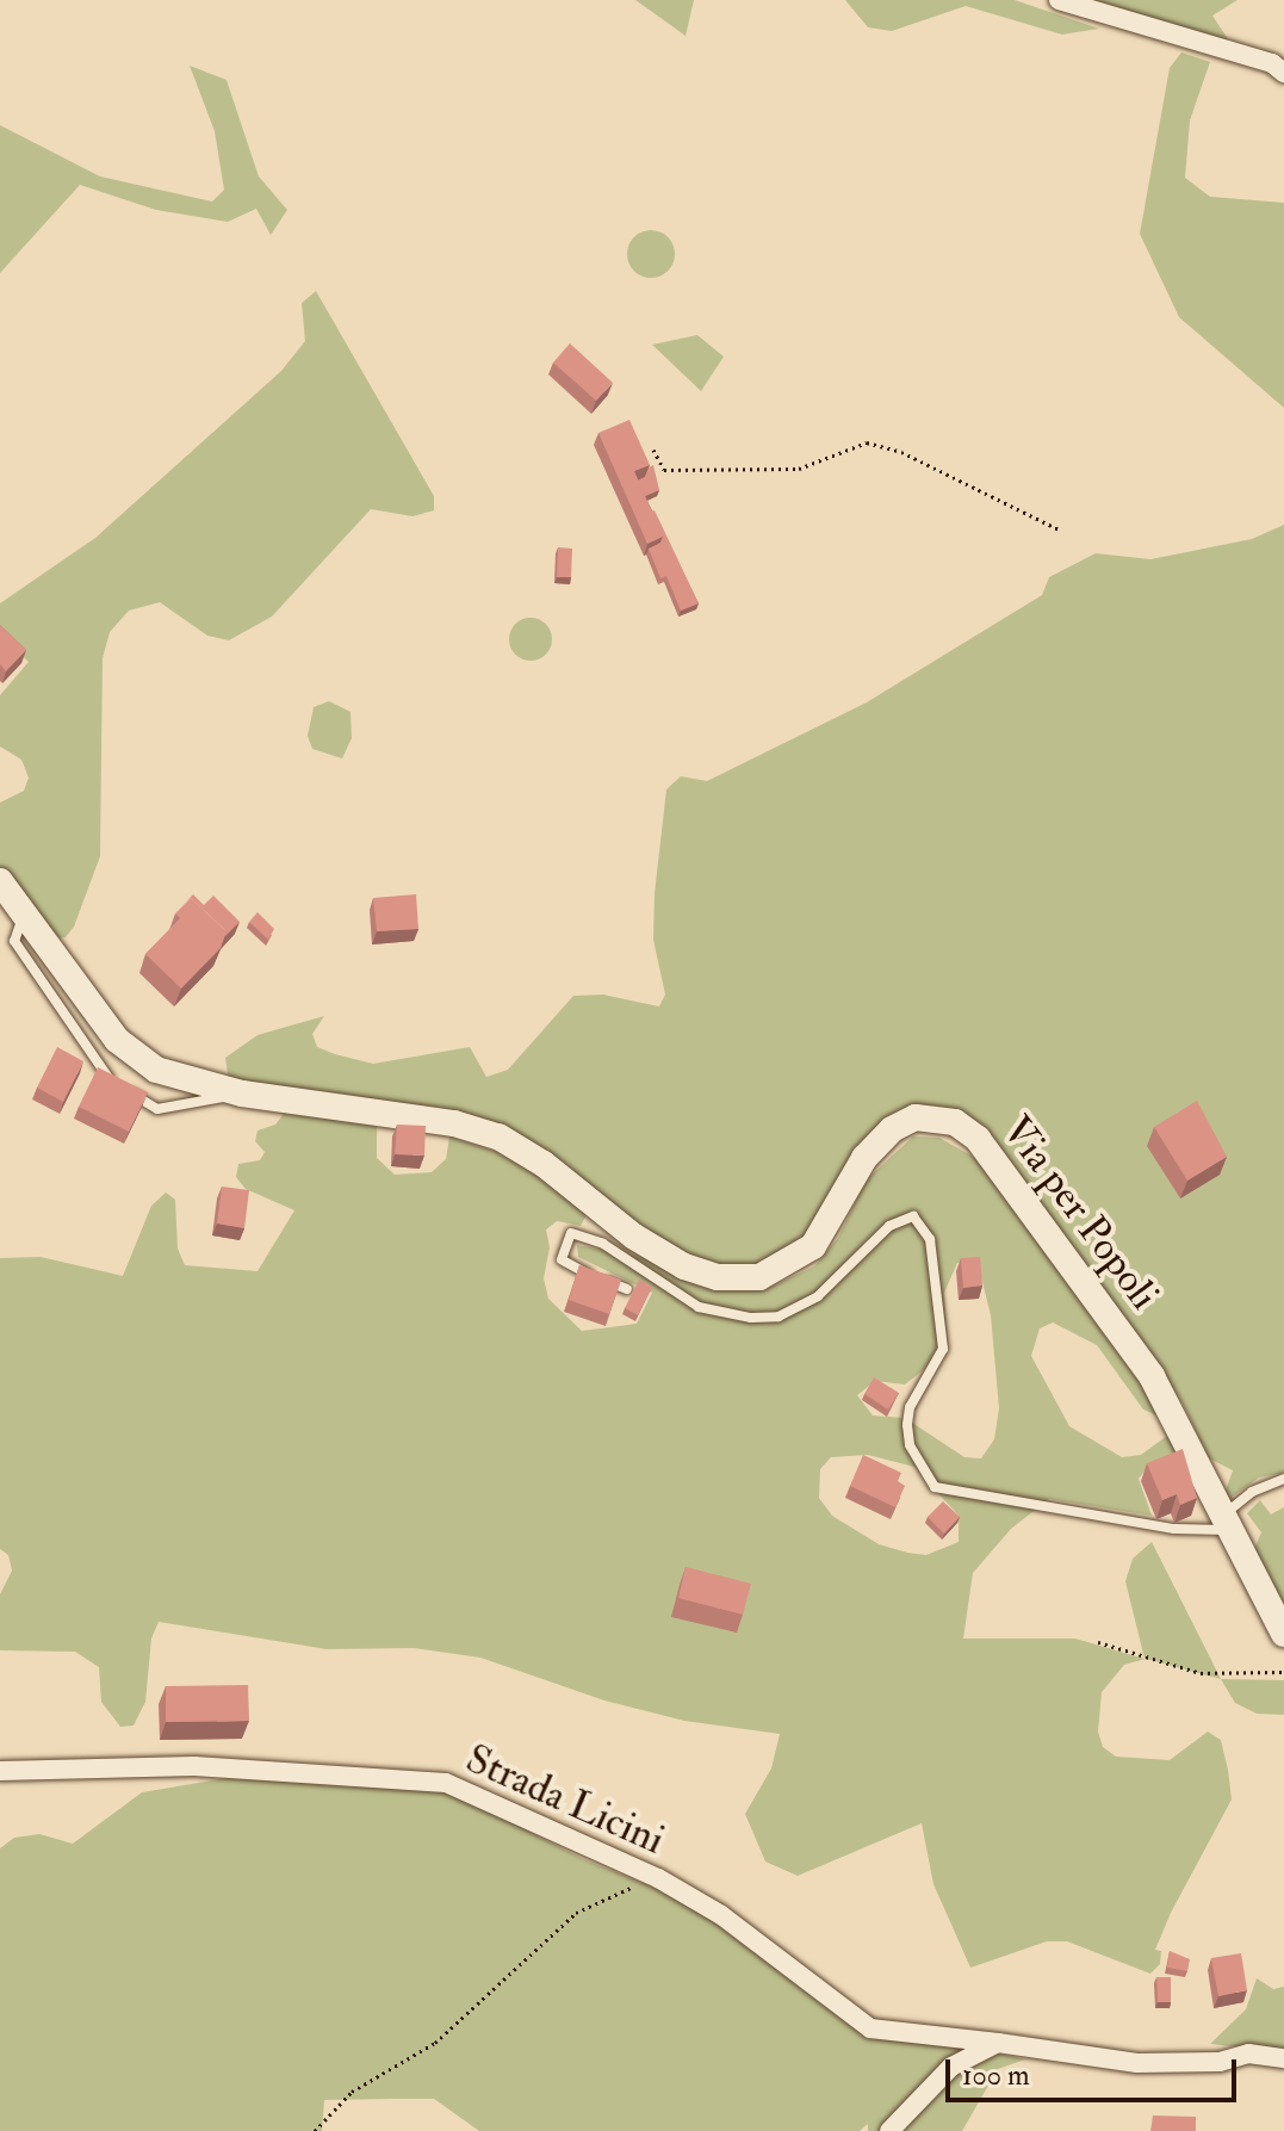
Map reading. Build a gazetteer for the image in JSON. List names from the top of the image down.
{
  "streets": {
    "main road": ["Via per Popoli"],
    "street": ["Strada Licini"]
  },
  "scale_bar": "100 m"
}
